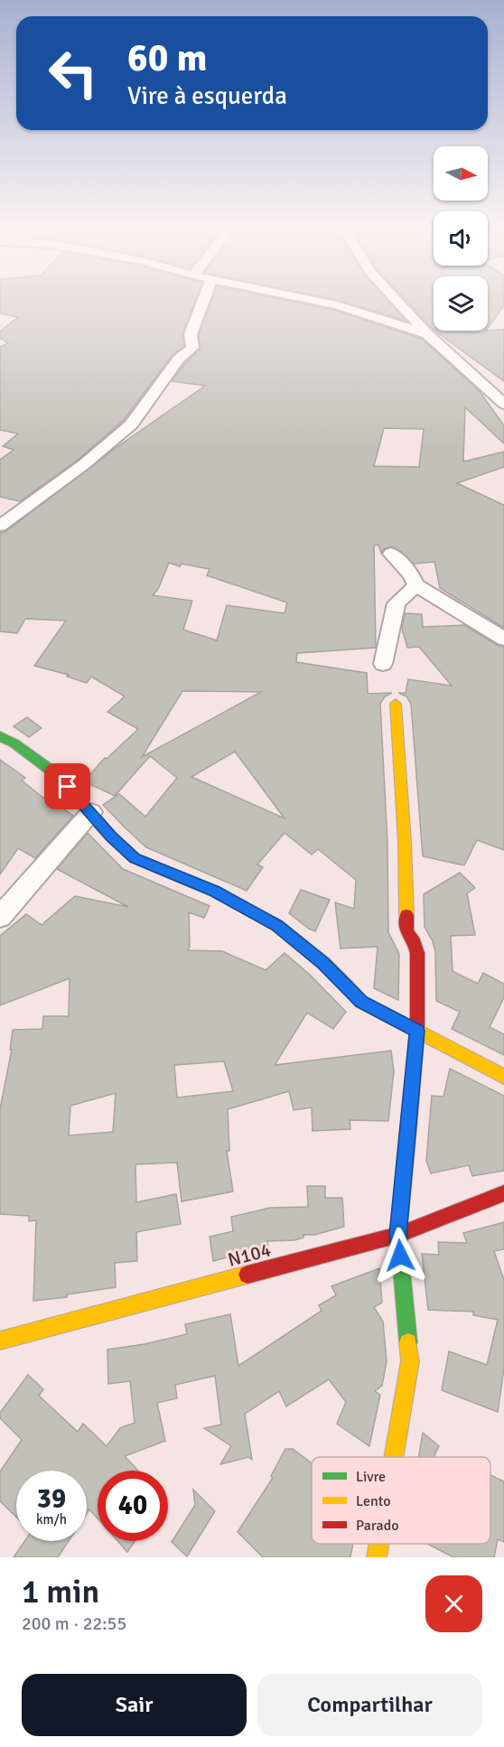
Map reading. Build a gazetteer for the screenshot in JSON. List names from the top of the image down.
{
  "streets": {
    "street": ["N104"]
  },
  "legend": ["Livre", "Lento", "Parado"],
  "north": "right",
  "page": {
    "turn": ["60 m", "Vire à esquerda"],
    "speed": "39 km/h",
    "limit": "40",
    "heading": ["1 min", "200 m · 22:55"],
    "buttons": ["Sair", "Compartilhar"]
  }
}
